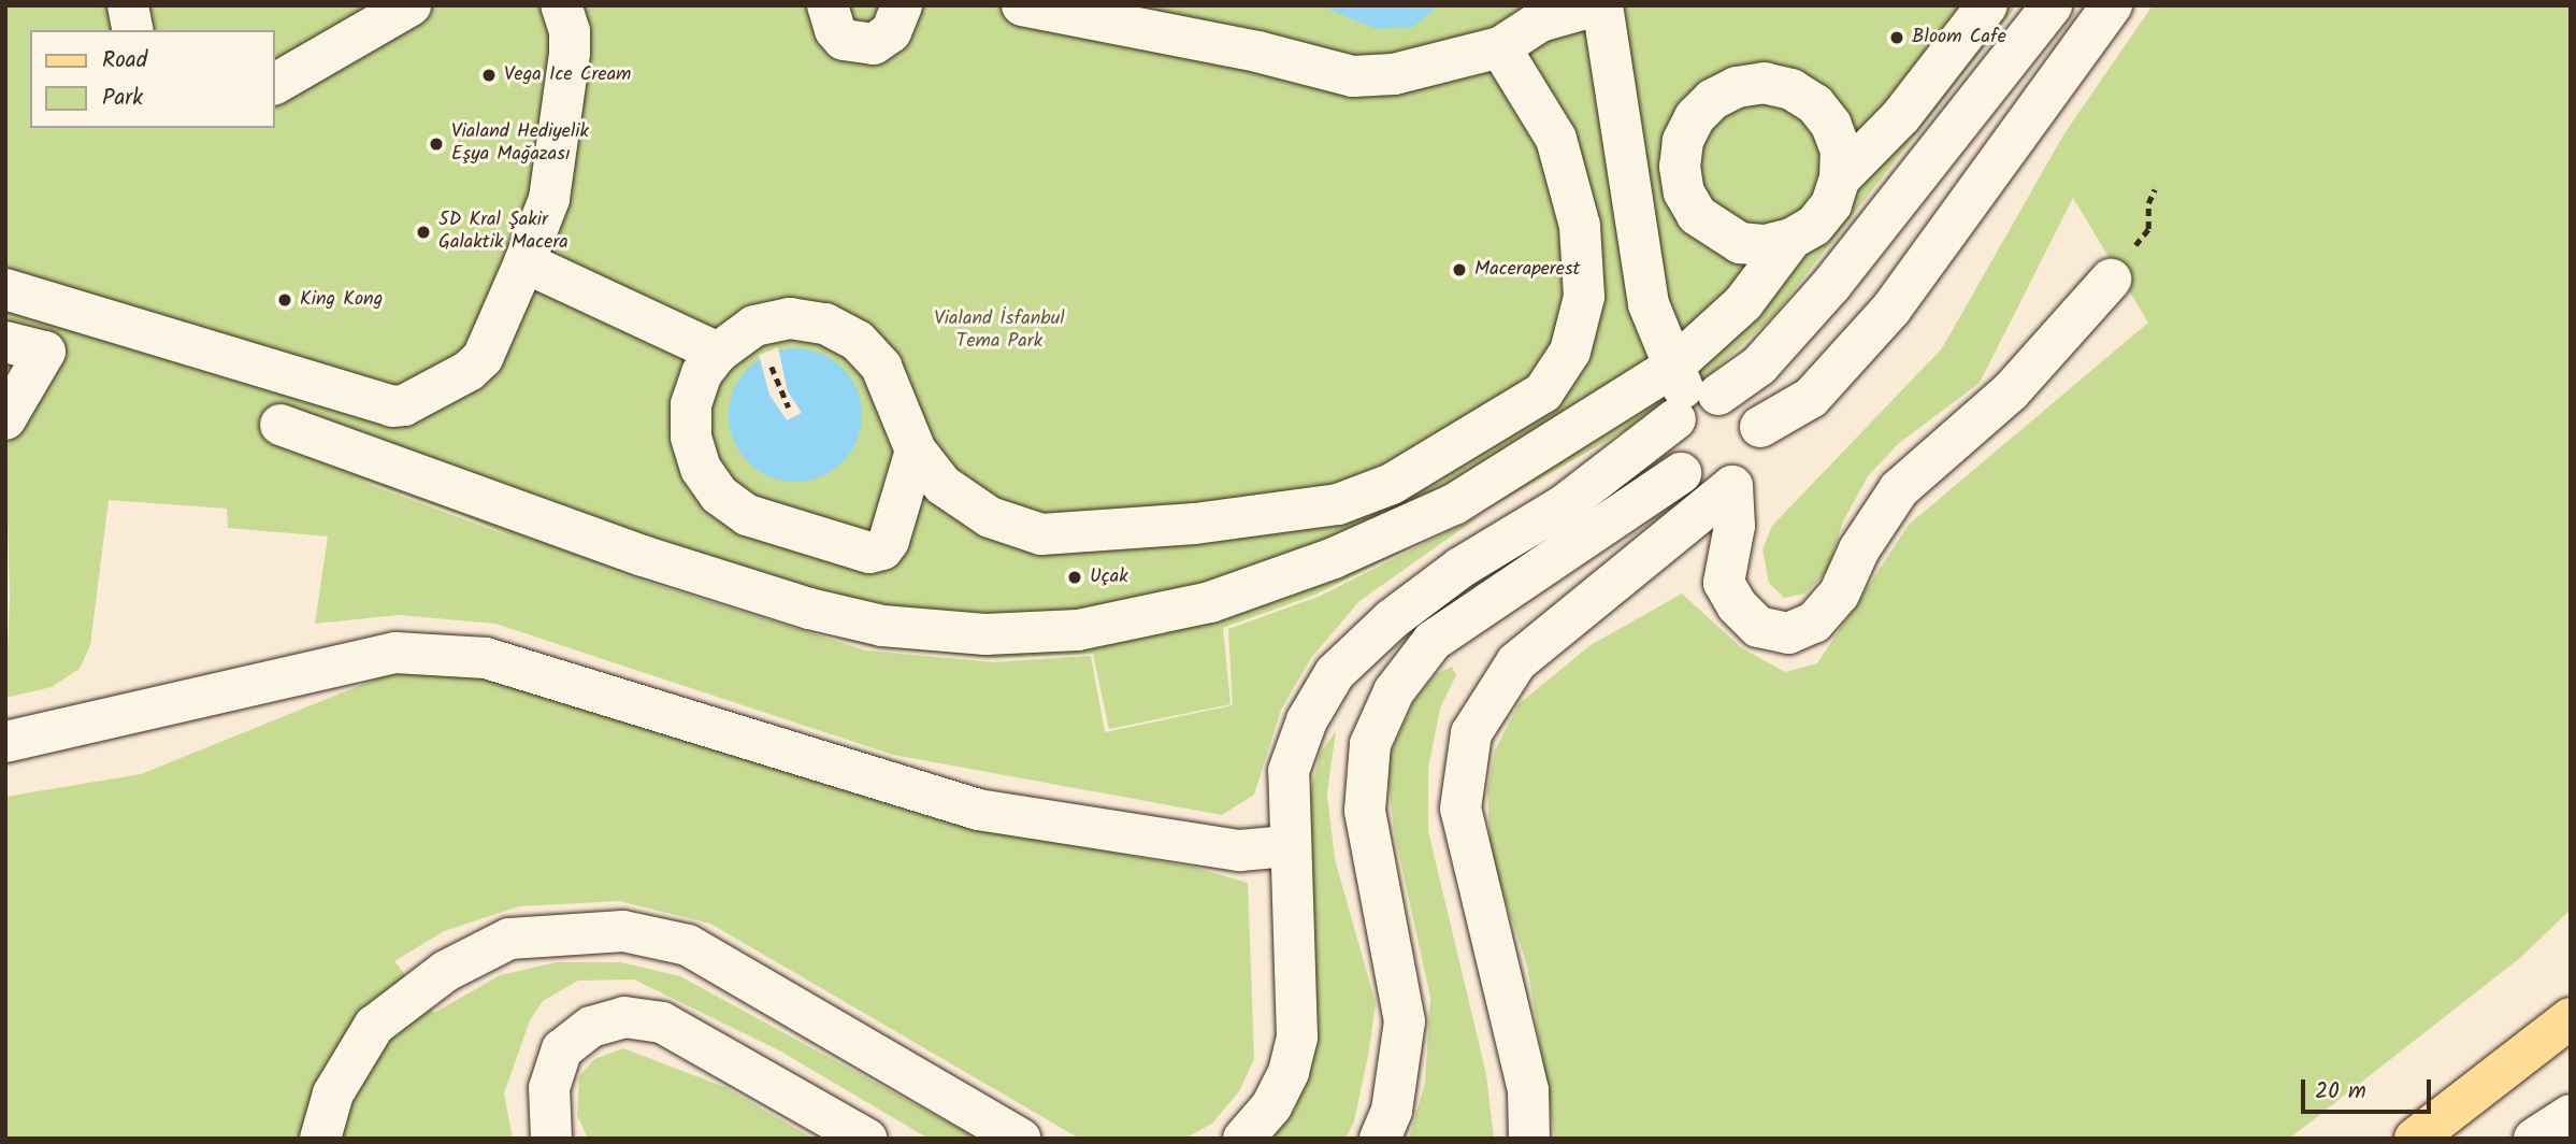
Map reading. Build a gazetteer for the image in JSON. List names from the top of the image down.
{
  "parks": ["Vialand İsfanbul Tema Park"],
  "places": [
    "Bloom Cafe",
    "Vega Ice Cream",
    "Vialand Hediyelik Eşya Mağazası",
    "5D Kral Şakir Galaktik Macera",
    "Maceraperest",
    "King Kong",
    "Uçak"
  ],
  "legend": ["Road", "Park"],
  "scale_bar": "20 m"
}
